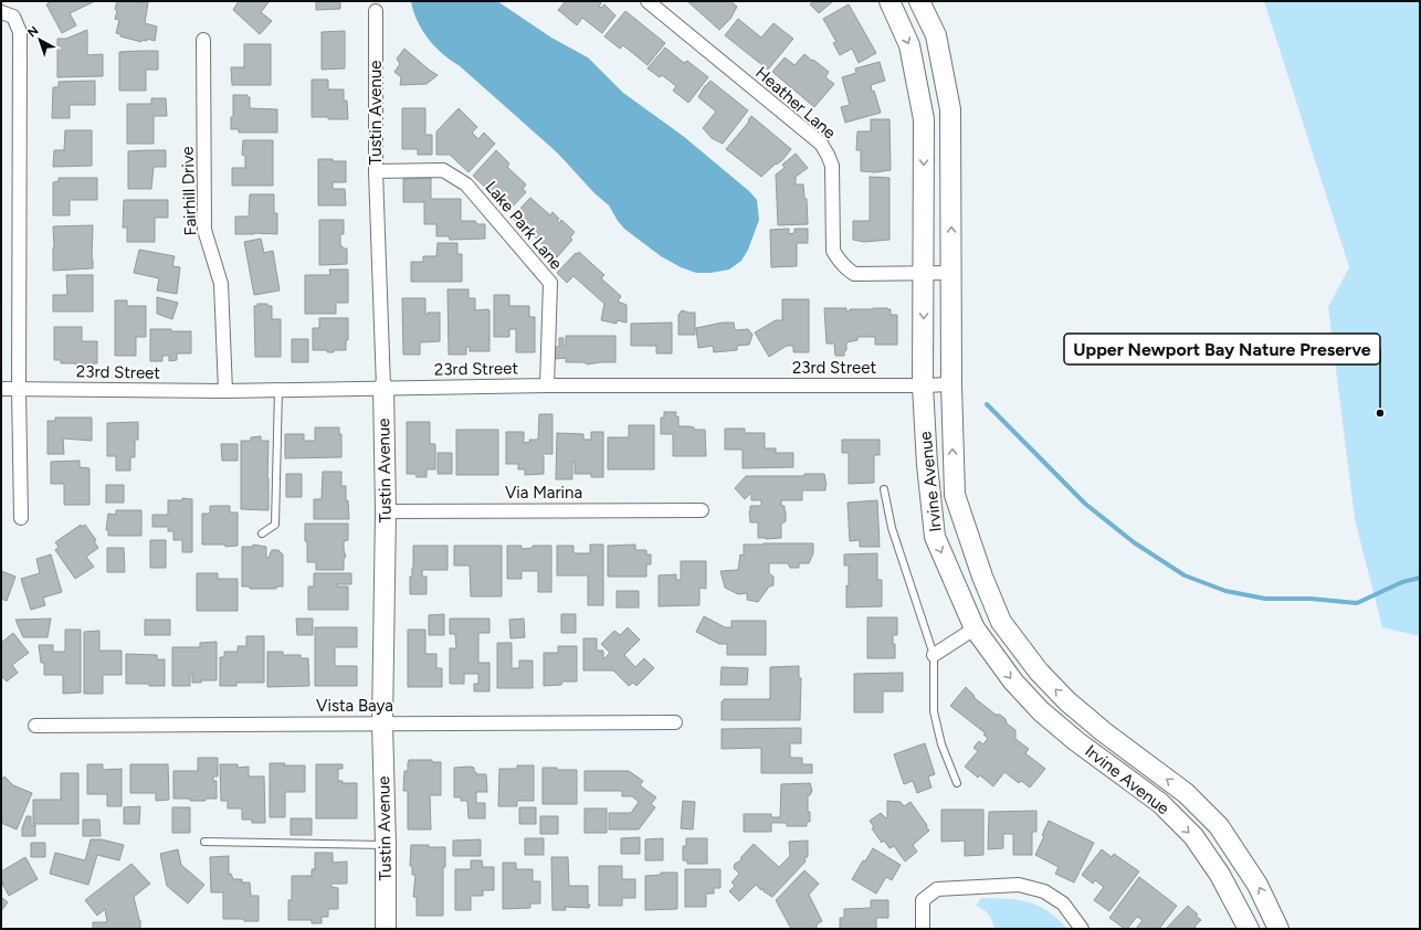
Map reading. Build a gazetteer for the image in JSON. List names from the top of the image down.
{
  "streets": {
    "main road": ["Tustin Avenue", "Irvine Avenue"],
    "street": [
      "Heather Lane",
      "Fairhill Drive",
      "Lake Park Lane",
      "23rd Street",
      "Via Marina",
      "Vista Baya"
    ]
  },
  "crossings": [
    ["Heather Lane", "Irvine Avenue"],
    ["Tustin Avenue", "Lake Park Lane"],
    ["Tustin Avenue", "23rd Street"],
    ["Tustin Avenue", "Via Marina"],
    ["Tustin Avenue", "Vista Baya"],
    ["Fairhill Drive", "23rd Street"],
    ["Lake Park Lane", "23rd Street"],
    ["23rd Street", "Irvine Avenue"]
  ],
  "places": ["Upper Newport Bay Nature Preserve"],
  "north": "top left"
}
